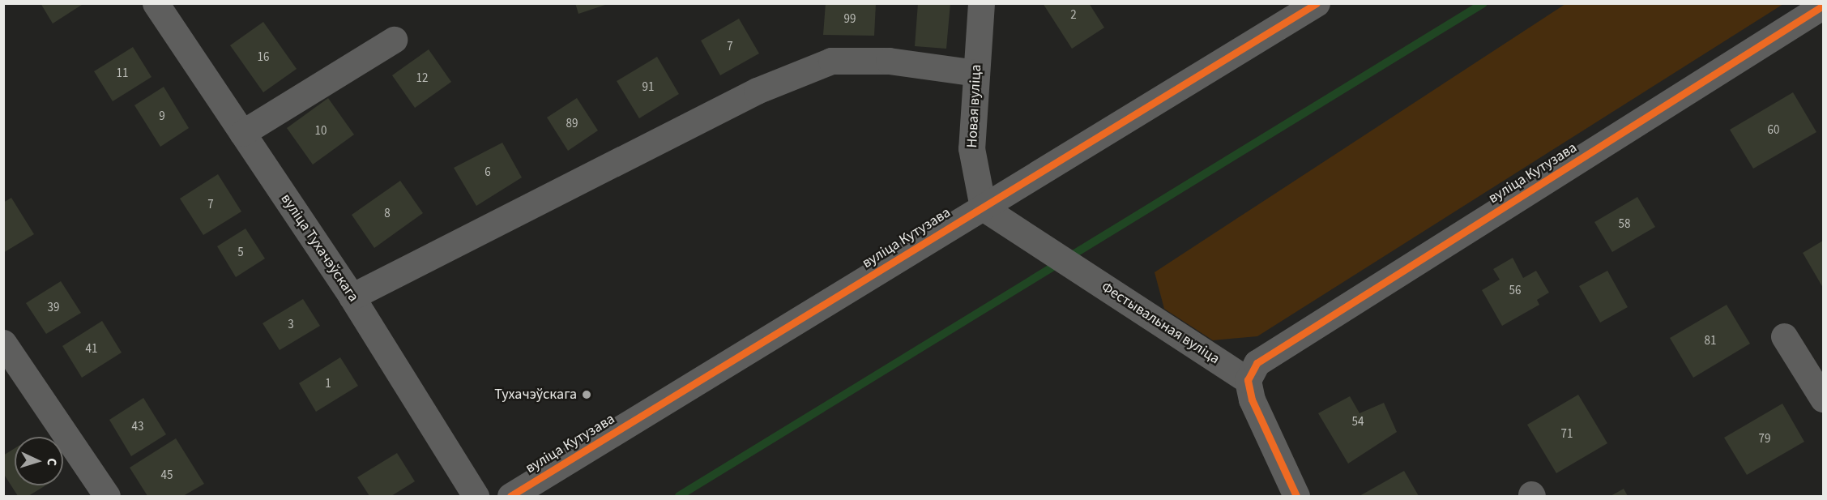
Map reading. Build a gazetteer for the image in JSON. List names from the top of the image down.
{
  "streets": {
    "street": [
      "Новая вуліца",
      "вуліца Кутузава",
      "вуліца Тухачэўскага",
      "Фестывальная вуліца"
    ]
  },
  "crossings": [
    ["Новая вуліца", "вуліца Кутузава"],
    ["Новая вуліца", "Фестывальная вуліца"],
    ["вуліца Кутузава", "Фестывальная вуліца"]
  ],
  "places": ["Тухачэўскага"],
  "house_numbers": [
    "2",
    "99",
    "7",
    "16",
    "11",
    "12",
    "91",
    "9",
    "89",
    "60",
    "10",
    "6",
    "7",
    "8",
    "58",
    "5",
    "56",
    "39",
    "3",
    "81",
    "41",
    "1",
    "54",
    "43",
    "71",
    "79",
    "45"
  ],
  "north": "right"
}
